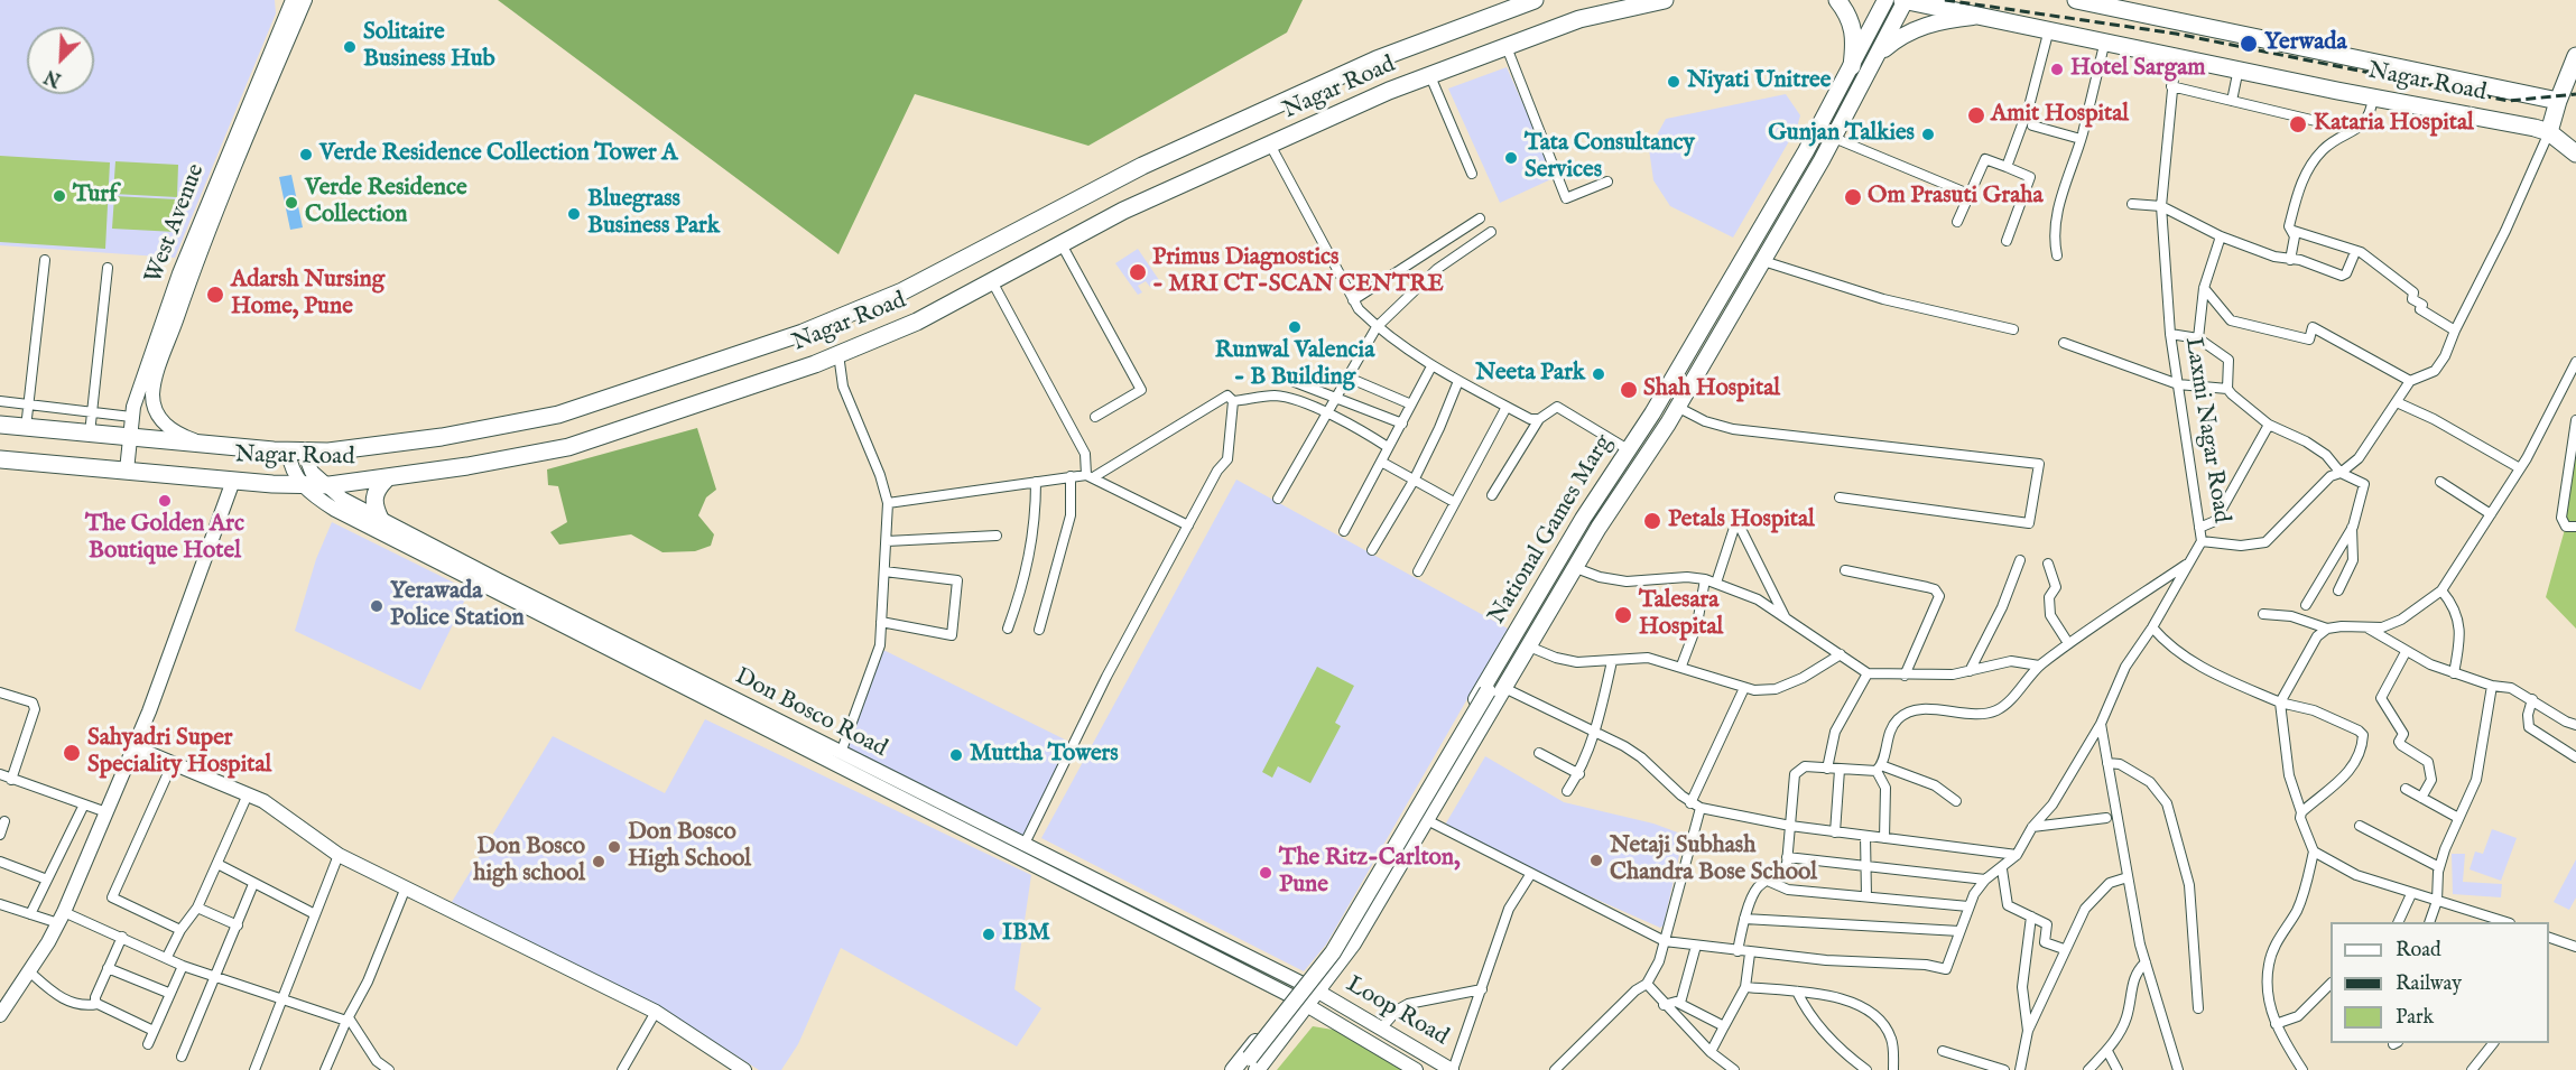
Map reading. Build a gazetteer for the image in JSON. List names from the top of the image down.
{
  "streets": {
    "highway": ["Nagar Road"],
    "main road": [
      "West Avenue",
      "National Games Marg",
      "Don Bosco Road",
      "Loop Road"
    ],
    "street": ["Laxmi Nagar Road"]
  },
  "crossings": [
    ["Nagar Road", "West Avenue"],
    ["Nagar Road", "Laxmi Nagar Road"],
    ["Nagar Road", "National Games Marg"],
    ["Nagar Road", "Don Bosco Road"],
    ["National Games Marg", "Don Bosco Road"],
    ["National Games Marg", "Loop Road"],
    ["Don Bosco Road", "Loop Road"]
  ],
  "places": [
    "Yerwada",
    "Solitaire Business Hub",
    "Hotel Sargam",
    "Niyati Unitree",
    "Amit Hospital",
    "Kataria Hospital",
    "Gunjan Talkies",
    "Verde Residence Collection Tower A",
    "Tata Consultancy Services",
    "Turf",
    "Om Prasuti Graha",
    "Verde Residence Collection",
    "Bluegrass Business Park",
    "Primus Diagnostics - MRI CT-SCAN CENTRE",
    "Adarsh Nursing Home, Pune",
    "Runwal Valencia - B Building",
    "Neeta Park",
    "Shah Hospital",
    "The Golden Arc Boutique Hotel",
    "Petals Hospital",
    "Yerawada Police Station",
    "Talesara Hospital",
    "Sahyadri Super Speciality Hospital",
    "Muttha Towers",
    "Don Bosco High School",
    "Netaji Subhash Chandra Bose School",
    "Don Bosco high school",
    "The Ritz-Carlton, Pune",
    "IBM"
  ],
  "legend": ["Road", "Railway", "Park"],
  "north": "bottom left"
}
